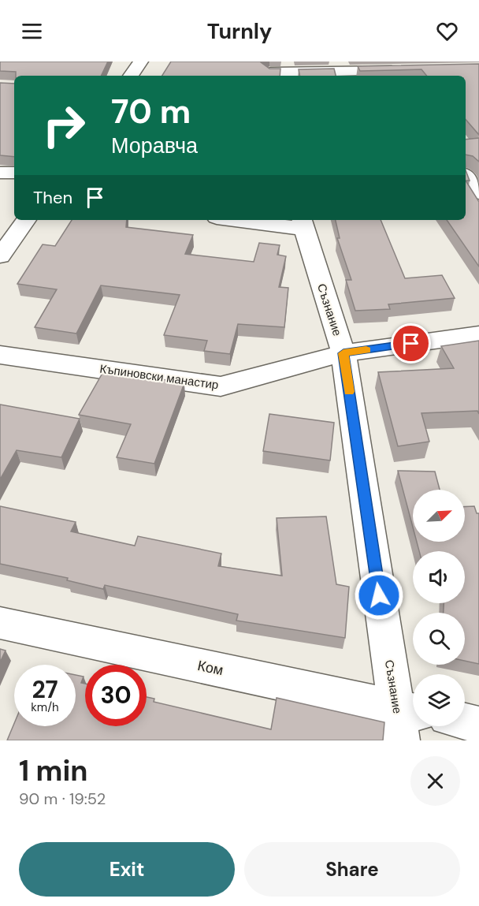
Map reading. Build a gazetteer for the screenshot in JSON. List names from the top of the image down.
{
  "streets": {
    "street": ["Съзнание", "Къпиновски манастир", "Ком"]
  },
  "crossings": [
    ["Съзнание", "Къпиновски манастир"],
    ["Съзнание", "Ком"]
  ],
  "north": "top right",
  "page": {
    "header": "Turnly",
    "turn": ["70 m", "Моравча"],
    "then": "Then",
    "speed": "27 km/h",
    "limit": "30",
    "heading": ["1 min", "90 m · 19:52"],
    "buttons": ["Exit", "Share"]
  }
}
